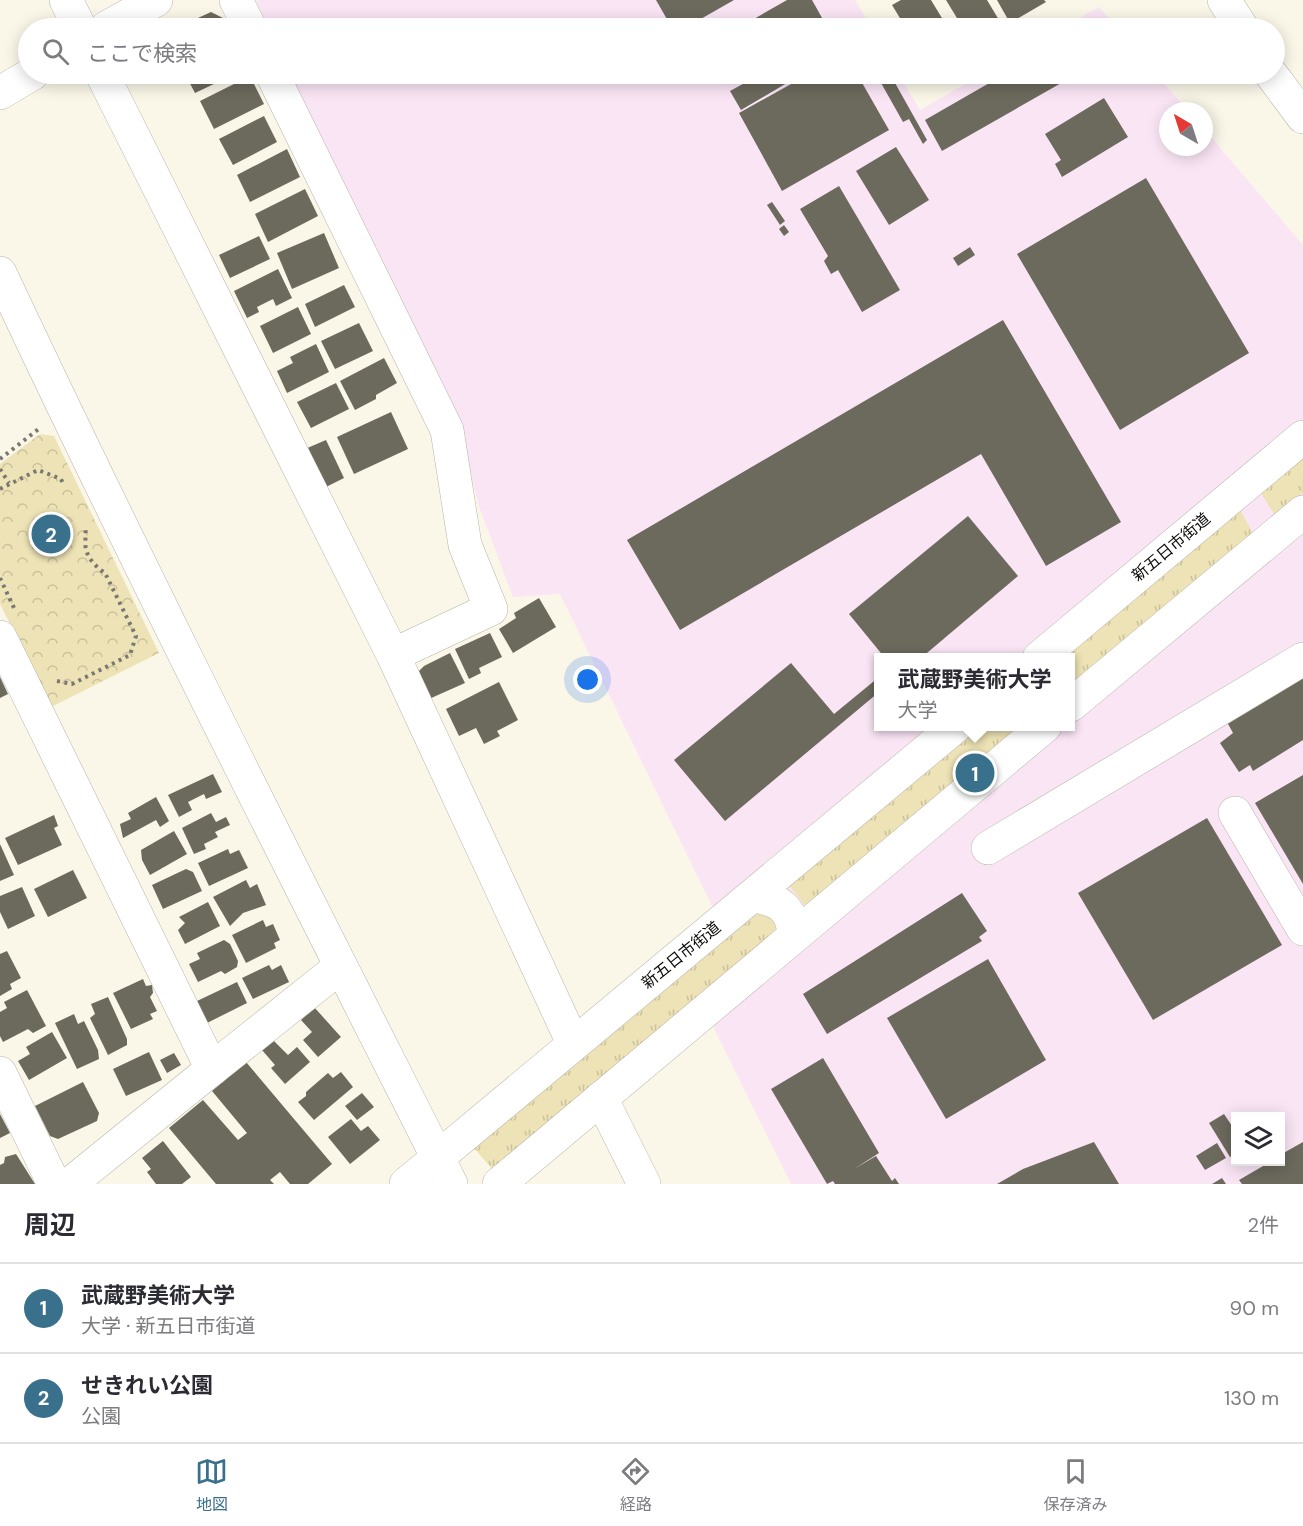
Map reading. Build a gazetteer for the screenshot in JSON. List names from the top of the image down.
{
  "streets": {
    "street": ["新五日市街道"]
  },
  "north": "top left",
  "page": {
    "search": "ここで検索",
    "pins": ["2", "1"],
    "popup": ["武蔵野美術大学", "大学"],
    "heading": ["周辺", "2件"],
    "list": [
      {
        "mark": "1",
        "name": "武蔵野美術大学",
        "note": "大学 · 新五日市街道",
        "value": "90 m"
      },
      {
        "mark": "2",
        "name": "せきれい公園",
        "note": "公園",
        "value": "130 m"
      }
    ],
    "nav": ["地図", "経路", "保存済み"]
  }
}
